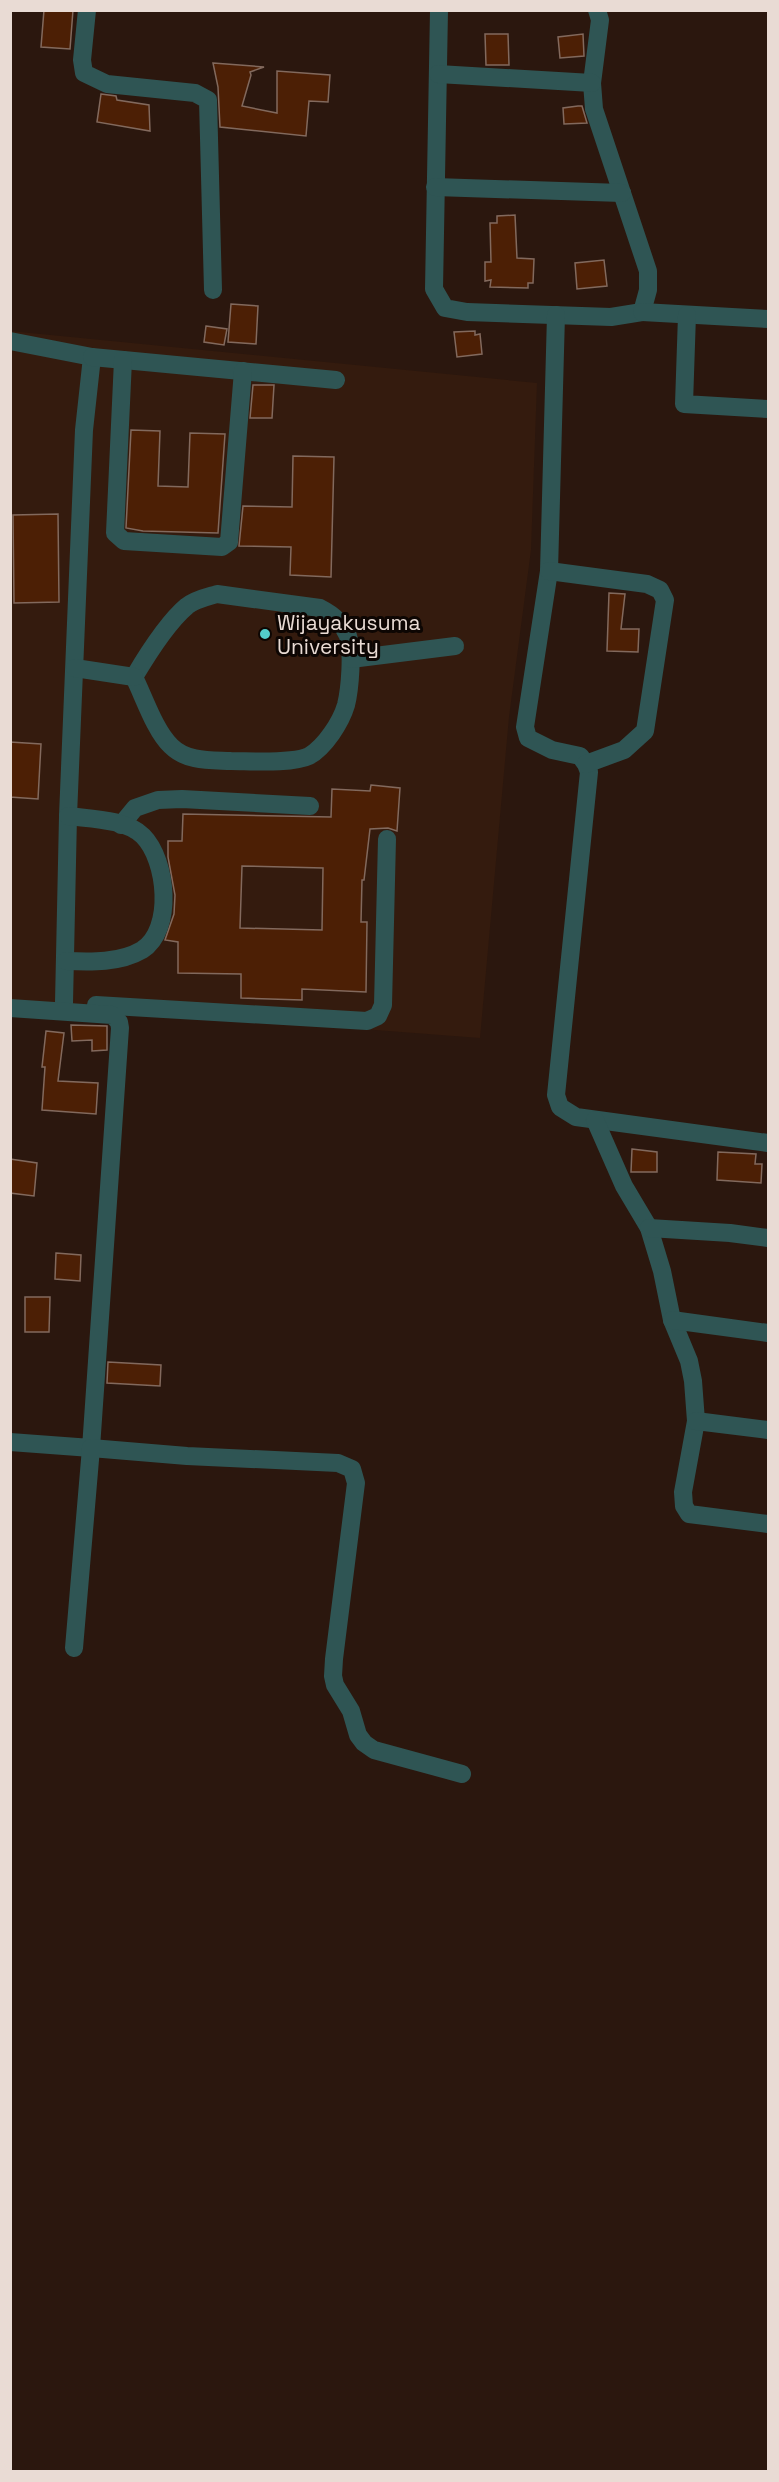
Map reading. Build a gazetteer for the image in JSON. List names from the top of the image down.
{
  "places": ["Wijayakusuma University"]
}
